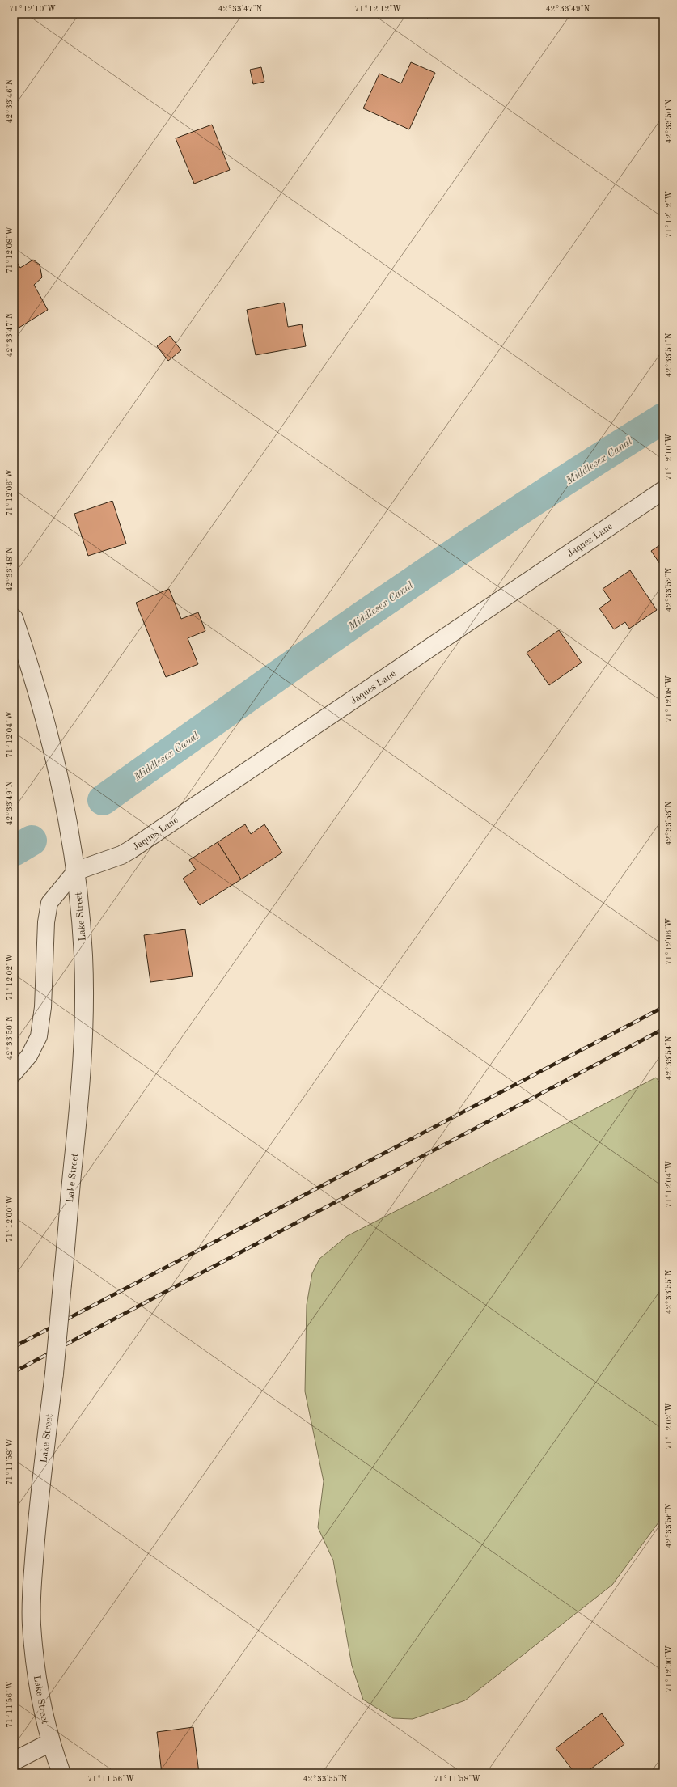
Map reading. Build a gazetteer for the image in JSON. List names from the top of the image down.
{
  "streets": {
    "street": ["Jaques Lane", "Lake Street"]
  },
  "crossings": [
    ["Jaques Lane", "Lake Street"]
  ],
  "water": ["Middlesex Canal"],
  "coordinates": [
    "71°12'10\"W",
    "42°33'47\"N",
    "71°12'12\"W",
    "42°33'49\"N",
    "42°33'46\"N",
    "42°33'50\"N",
    "71°12'08\"W",
    "42°33'51\"N",
    "71°12'06\"W",
    "42°33'48\"N",
    "42°33'52\"N",
    "71°12'04\"W",
    "42°33'53\"N",
    "71°12'02\"W",
    "42°33'54\"N",
    "71°12'00\"W",
    "42°33'55\"N",
    "71°11'58\"W",
    "42°33'56\"N",
    "71°11'56\"W"
  ]
}
